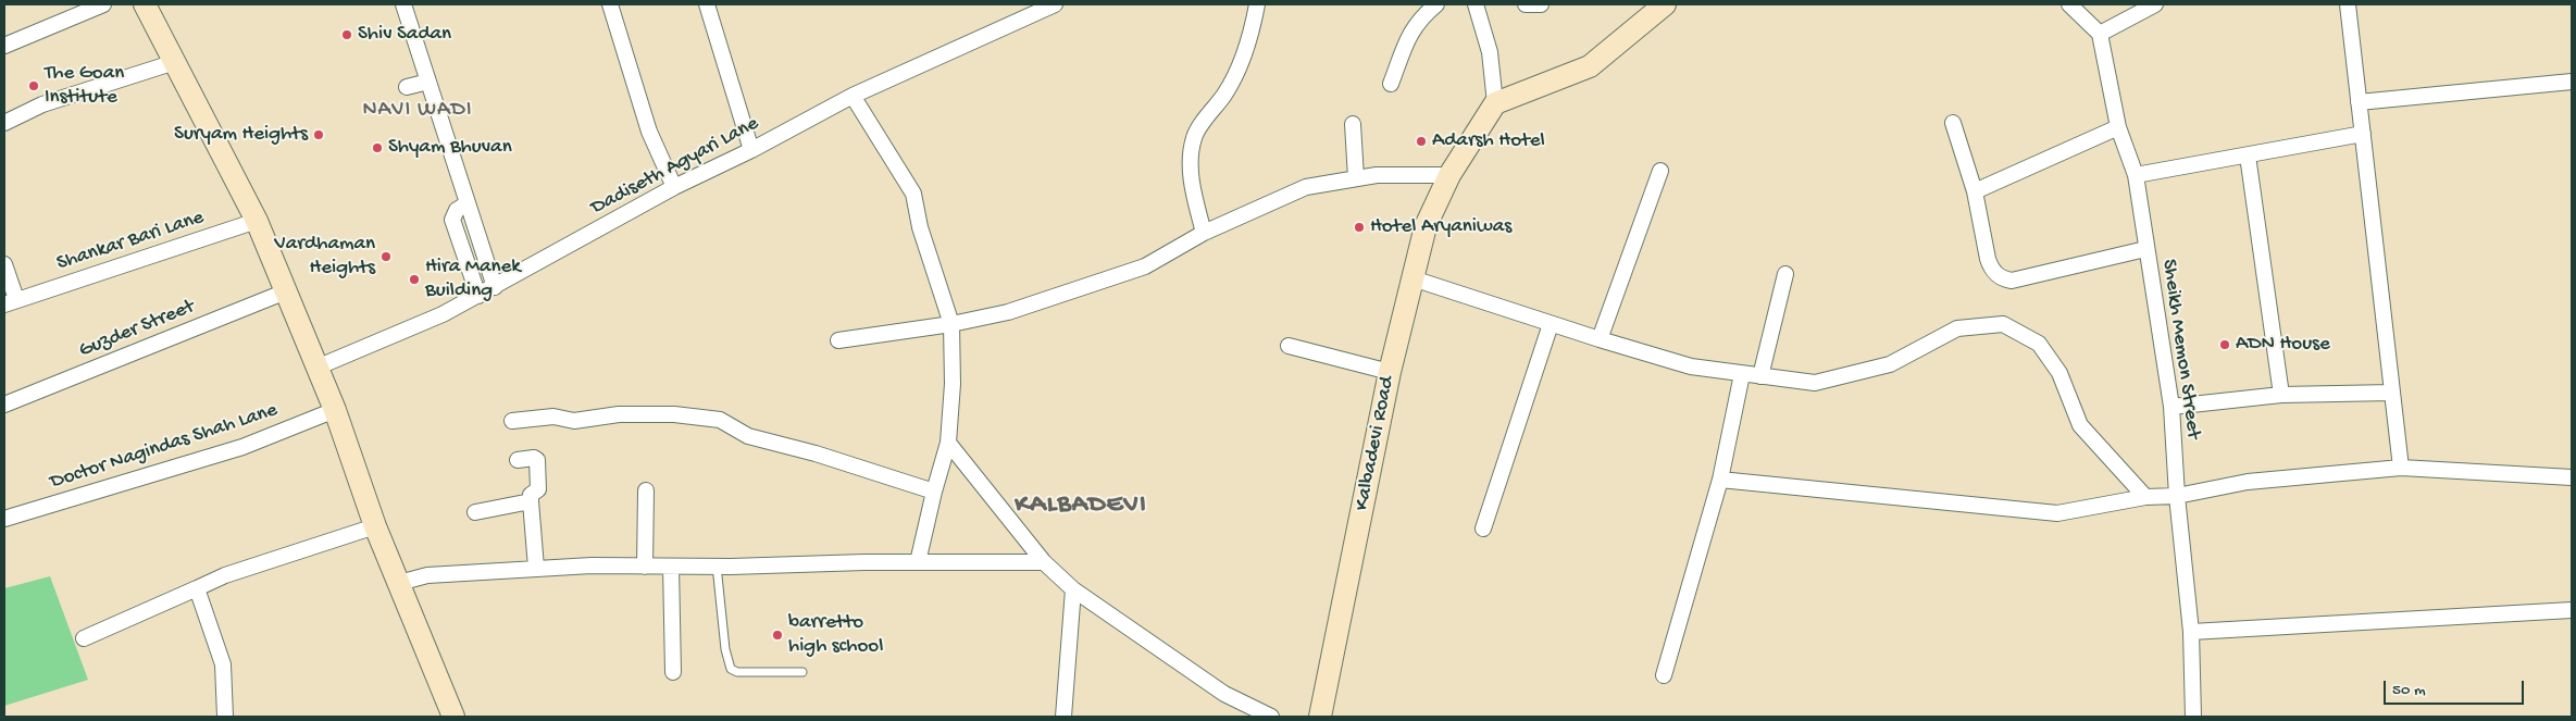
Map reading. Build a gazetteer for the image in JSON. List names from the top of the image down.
{
  "streets": {
    "main road": ["Kalbadevi Road"],
    "street": [
      "Dadiseth Agyari Lane",
      "Shankar Bari Lane",
      "Guzder Street",
      "Sheikh Memon Street",
      "Doctor Nagindas Shah Lane"
    ]
  },
  "districts": ["NAVI WADI", "KALBADEVI"],
  "places": [
    "Shiv Sadan",
    "The Goan Institute",
    "Suryam Heights",
    "Adarsh Hotel",
    "Shyam Bhuvan",
    "Hotel Aryaniwas",
    "Vardhaman Heights",
    "Hira Manek Building",
    "ADN House",
    "barretto high school"
  ],
  "scale_bar": "50 m"
}
